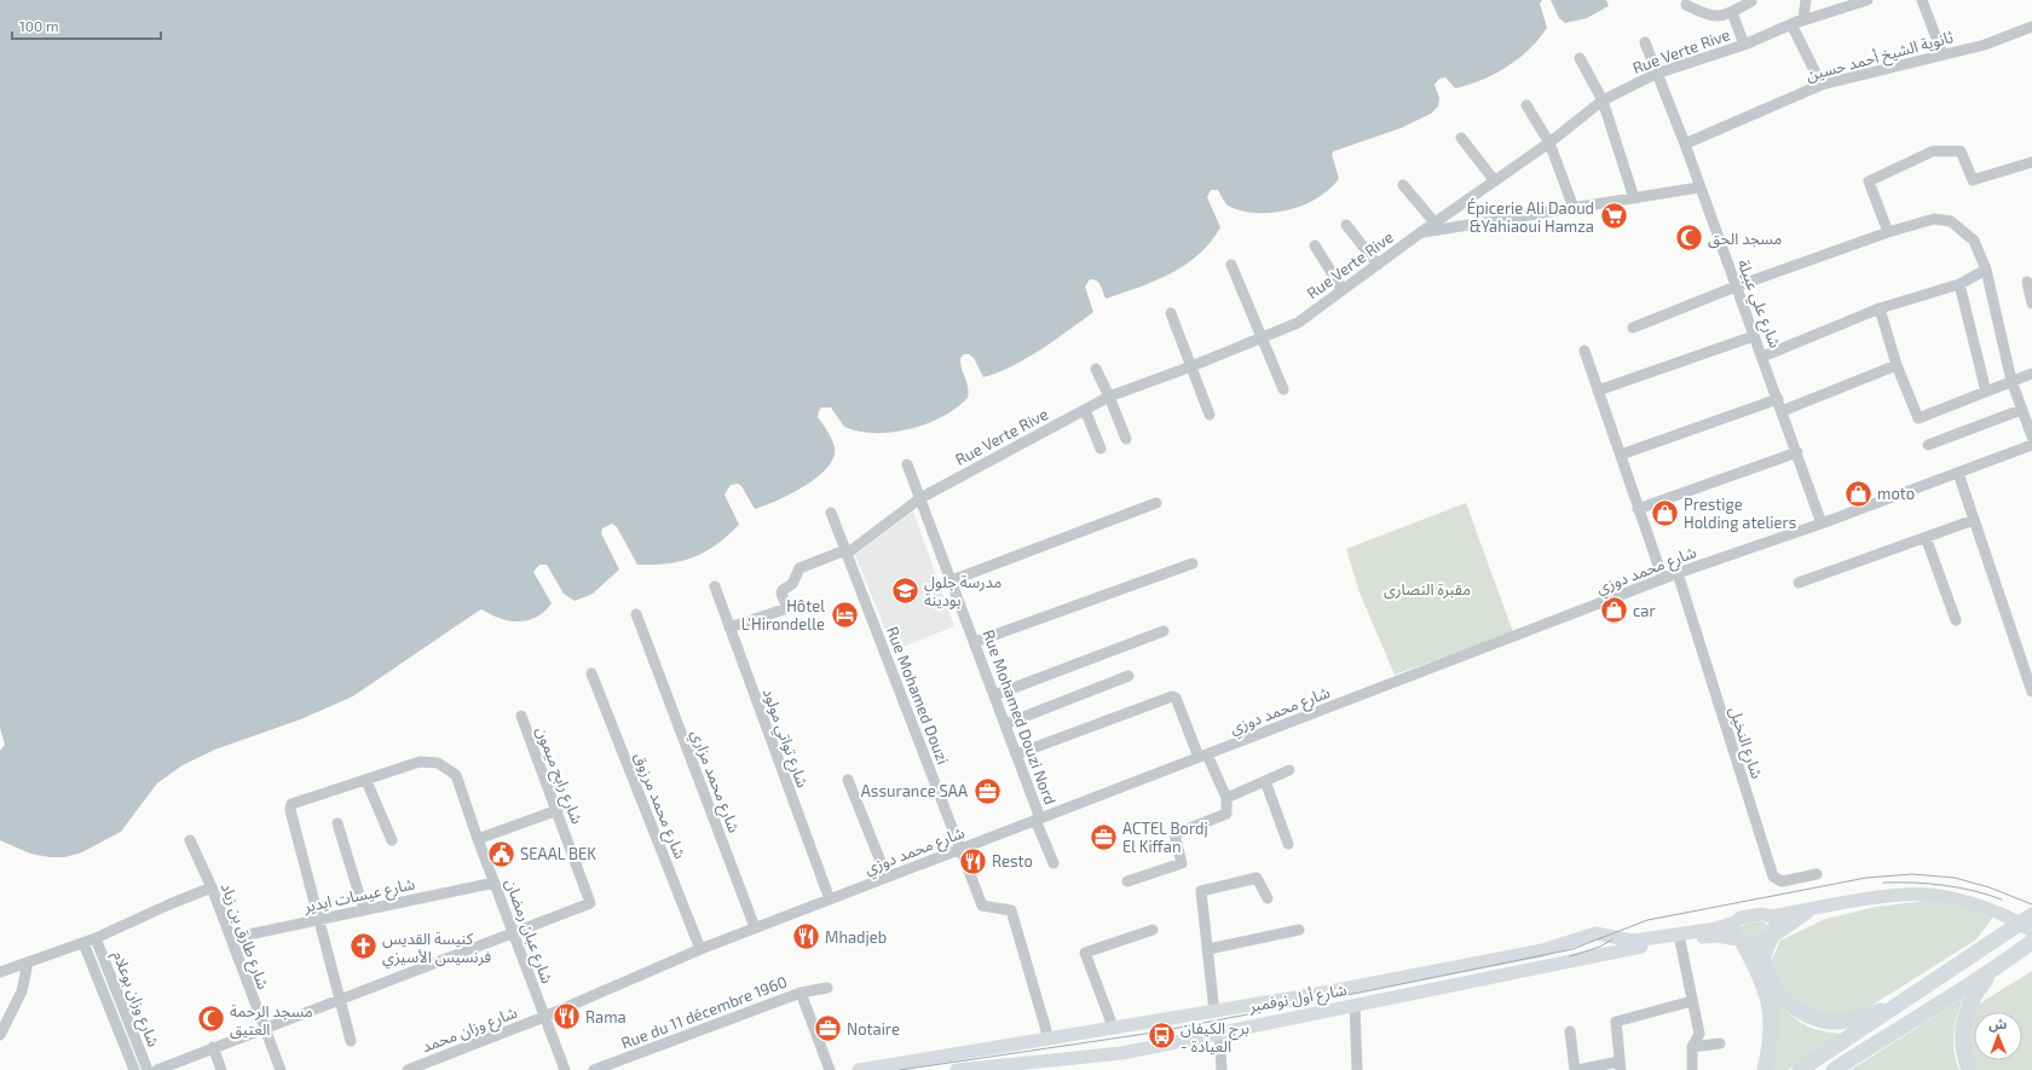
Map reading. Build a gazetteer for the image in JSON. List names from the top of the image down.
{
  "streets": {
    "main road": ["شارع أول نوفمبر"],
    "street": [
      "Rue Verte Rive",
      "ثانوية الشيخ أحمد حسين",
      "شارع علي عبيلة",
      "شارع محمد دوزي",
      "Rue Mohamed Douzi",
      "Rue Mohamed Douzi Nord",
      "شارع تواتي مولود",
      "شارع النخيل",
      "شارع رابح ميمون",
      "شارع محمد مزاري",
      "شارع محمد مرزوق",
      "شارع عيسات ايدير",
      "شارع عبان رمضان",
      "شارع طارق بن زياد",
      "شارع وزان بوعلام",
      "Rue du 11 décembre 1960",
      "شارع وزان محمد"
    ]
  },
  "crossings": [
    ["Rue Verte Rive", "شارع علي عبيلة"],
    ["Rue Verte Rive", "Rue Mohamed Douzi"],
    ["Rue Verte Rive", "Rue Mohamed Douzi Nord"],
    ["Rue Verte Rive", "شارع تواتي مولود"],
    ["ثانوية الشيخ أحمد حسين", "شارع علي عبيلة"],
    ["شارع علي عبيلة", "شارع محمد دوزي"],
    ["شارع محمد دوزي", "Rue Mohamed Douzi"],
    ["شارع محمد دوزي", "Rue Mohamed Douzi Nord"],
    ["شارع محمد دوزي", "شارع تواتي مولود"],
    ["شارع محمد دوزي", "شارع النخيل"],
    ["شارع محمد دوزي", "شارع محمد مزاري"],
    ["شارع محمد دوزي", "شارع محمد مرزوق"],
    ["شارع محمد دوزي", "شارع عبان رمضان"],
    ["شارع محمد دوزي", "شارع وزان محمد"],
    ["Rue Mohamed Douzi", "شارع أول نوفمبر"],
    ["شارع رابح ميمون", "شارع عبان رمضان"],
    ["شارع عيسات ايدير", "شارع عبان رمضان"],
    ["شارع عيسات ايدير", "شارع طارق بن زياد"],
    ["شارع عبان رمضان", "شارع وزان محمد"],
    ["شارع طارق بن زياد", "شارع وزان بوعلام"]
  ],
  "parks": ["مقبرة النصارى"],
  "places": {
    "supermarket": ["Épicerie Ali Daoud &Yahiaoui Hamza"],
    "mosque": ["مسجد الحق", "مسجد الرحمة العتيق"],
    "shop": ["moto", "Prestige Holding ateliers", "car"],
    "school or university": ["مدرسة جلول بودينة"],
    "hotel": ["Hôtel L'Hirondelle"],
    "office": ["Assurance SAA", "ACTEL Bordj El Kiffan", "Notaire"],
    "public building": ["SEAAL BEK"],
    "restaurant": ["Resto", "Mhadjeb", "Rama"],
    "church": ["كنيسة القديس فرنسيس الأسيزي"],
    "bus stop": ["برج الكيفان - العيادة"]
  },
  "scale_bar": "100 m",
  "north": "top"
}
